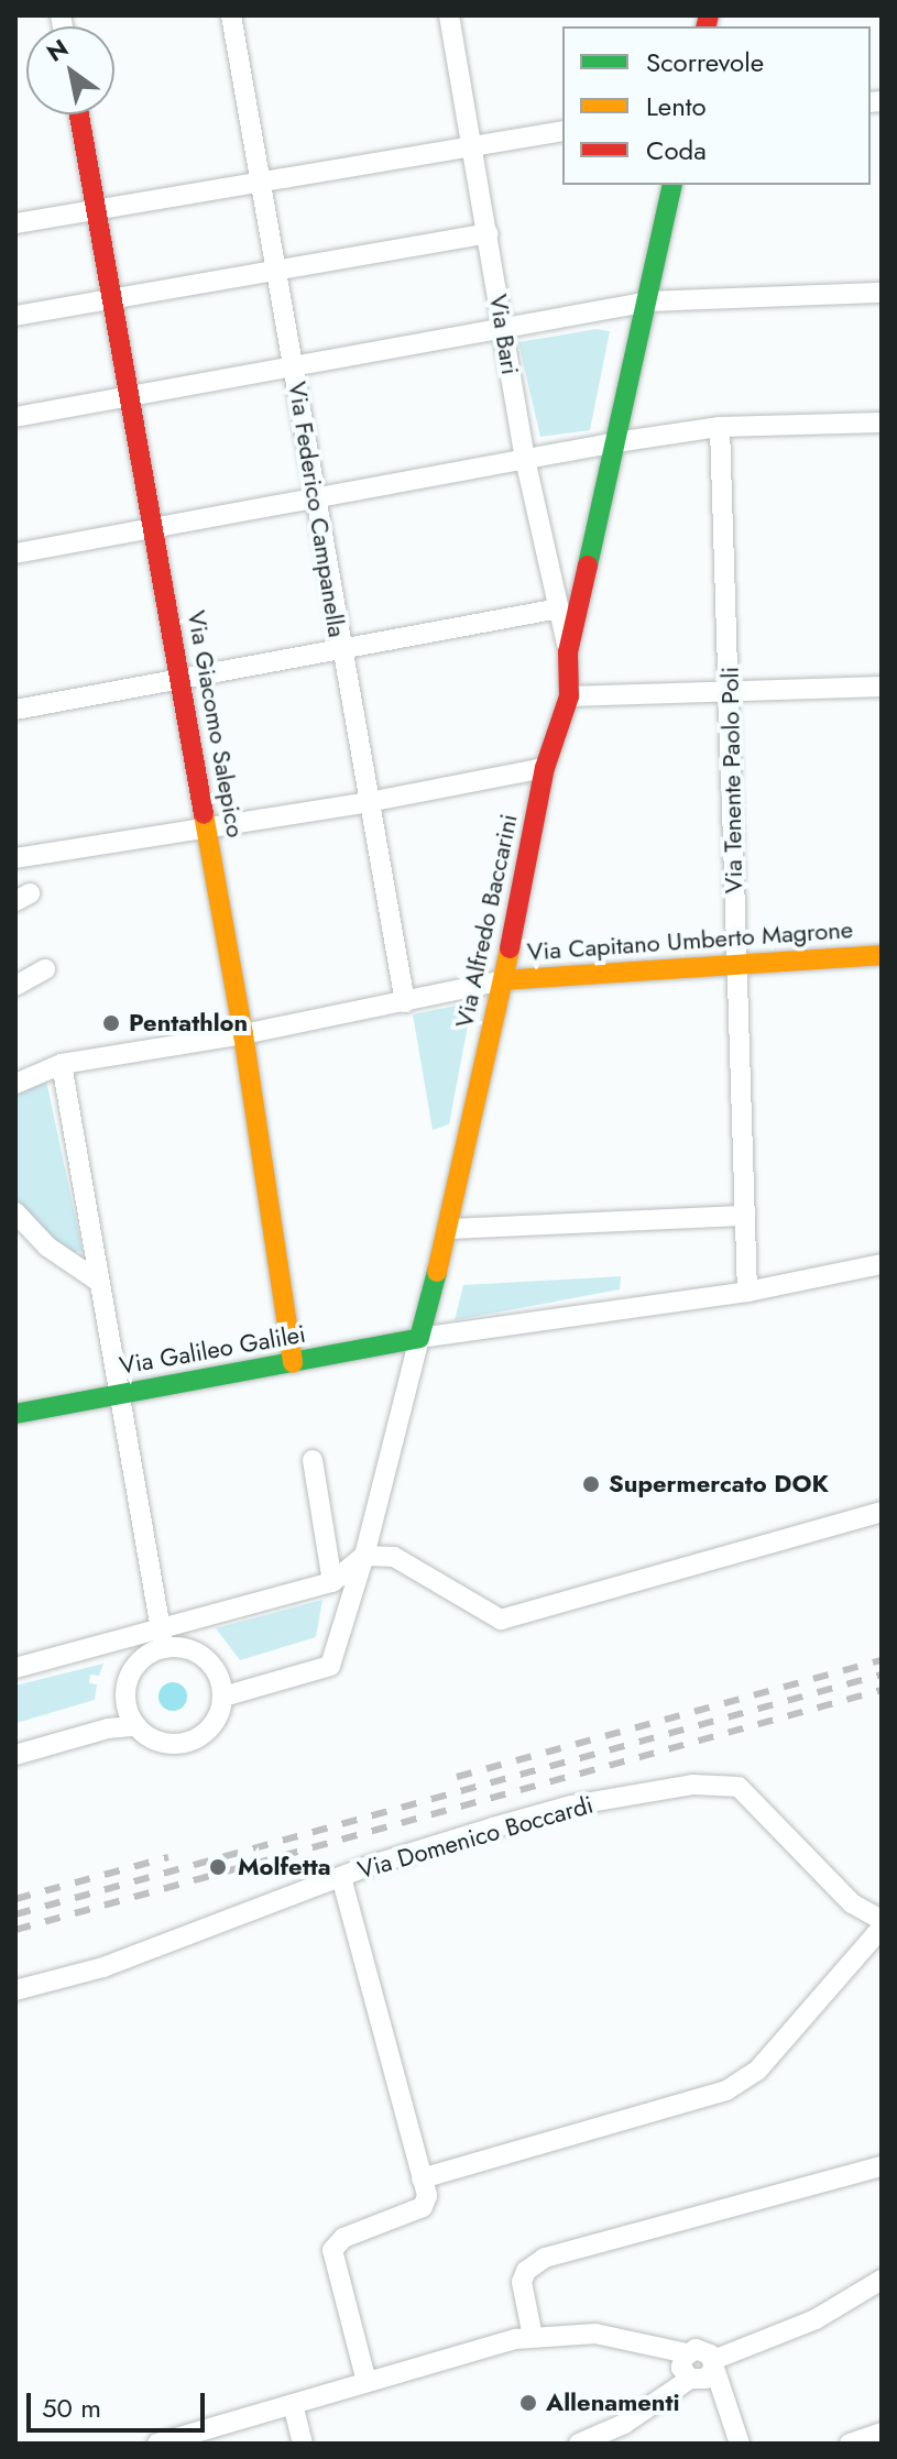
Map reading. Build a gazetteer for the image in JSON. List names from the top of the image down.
{
  "streets": {
    "street": [
      "Via Bari",
      "Via Federico Campanella",
      "Via Giacomo Salepico",
      "Via Tenente Paolo Poli",
      "Via Alfredo Baccarini",
      "Via Capitano Umberto Magrone",
      "Via Galileo Galilei",
      "Via Domenico Boccardi"
    ]
  },
  "crossings": [
    ["Via Bari", "Via Alfredo Baccarini"],
    ["Via Giacomo Salepico", "Via Galileo Galilei"],
    ["Via Tenente Paolo Poli", "Via Capitano Umberto Magrone"],
    ["Via Alfredo Baccarini", "Via Capitano Umberto Magrone"],
    ["Via Alfredo Baccarini", "Via Galileo Galilei"]
  ],
  "places": [
    "Pentathlon",
    "Supermercato DOK",
    "Molfetta",
    "Allenamenti"
  ],
  "legend": ["Scorrevole", "Lento", "Coda"],
  "scale_bar": "50 m",
  "north": "top left"
}
